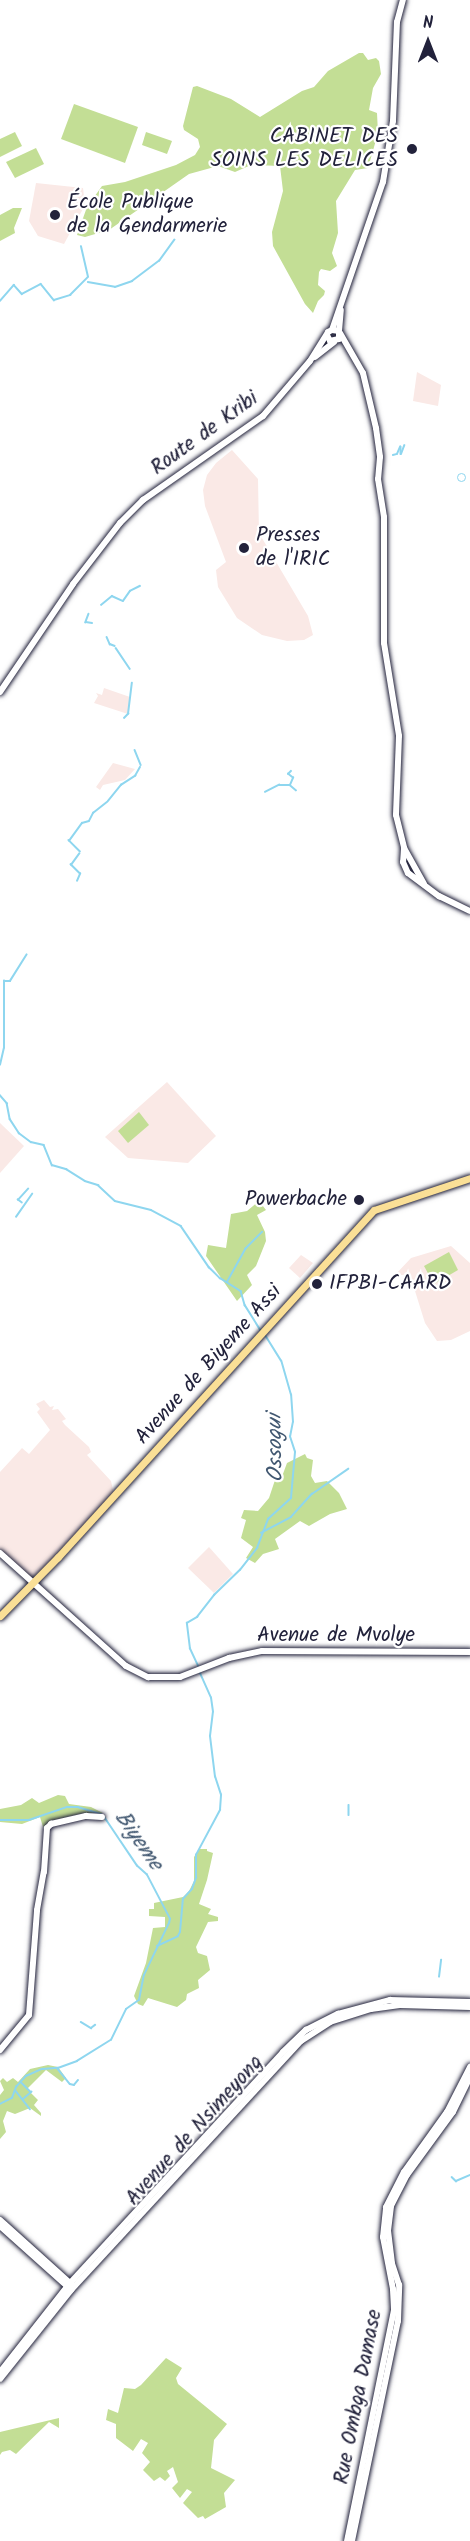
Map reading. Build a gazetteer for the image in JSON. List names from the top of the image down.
{
  "streets": {
    "main road": [
      "Route de Kribi",
      "Avenue de Biyeme Assi",
      "Avenue de Mvolye",
      "Avenue de Nsimeyong",
      "Rue Ombga Damase"
    ]
  },
  "crossings": [
    ["Avenue de Biyeme Assi", "Avenue de Mvolye"]
  ],
  "water": ["Ossogui", "Biyeme"],
  "places": [
    "CABINET DES SOINS LES DELICES",
    "École Publique de la Gendarmerie",
    "Presses de l'IRIC",
    "Powerbache",
    "IFPBI-CAARD"
  ],
  "north": "top"
}
